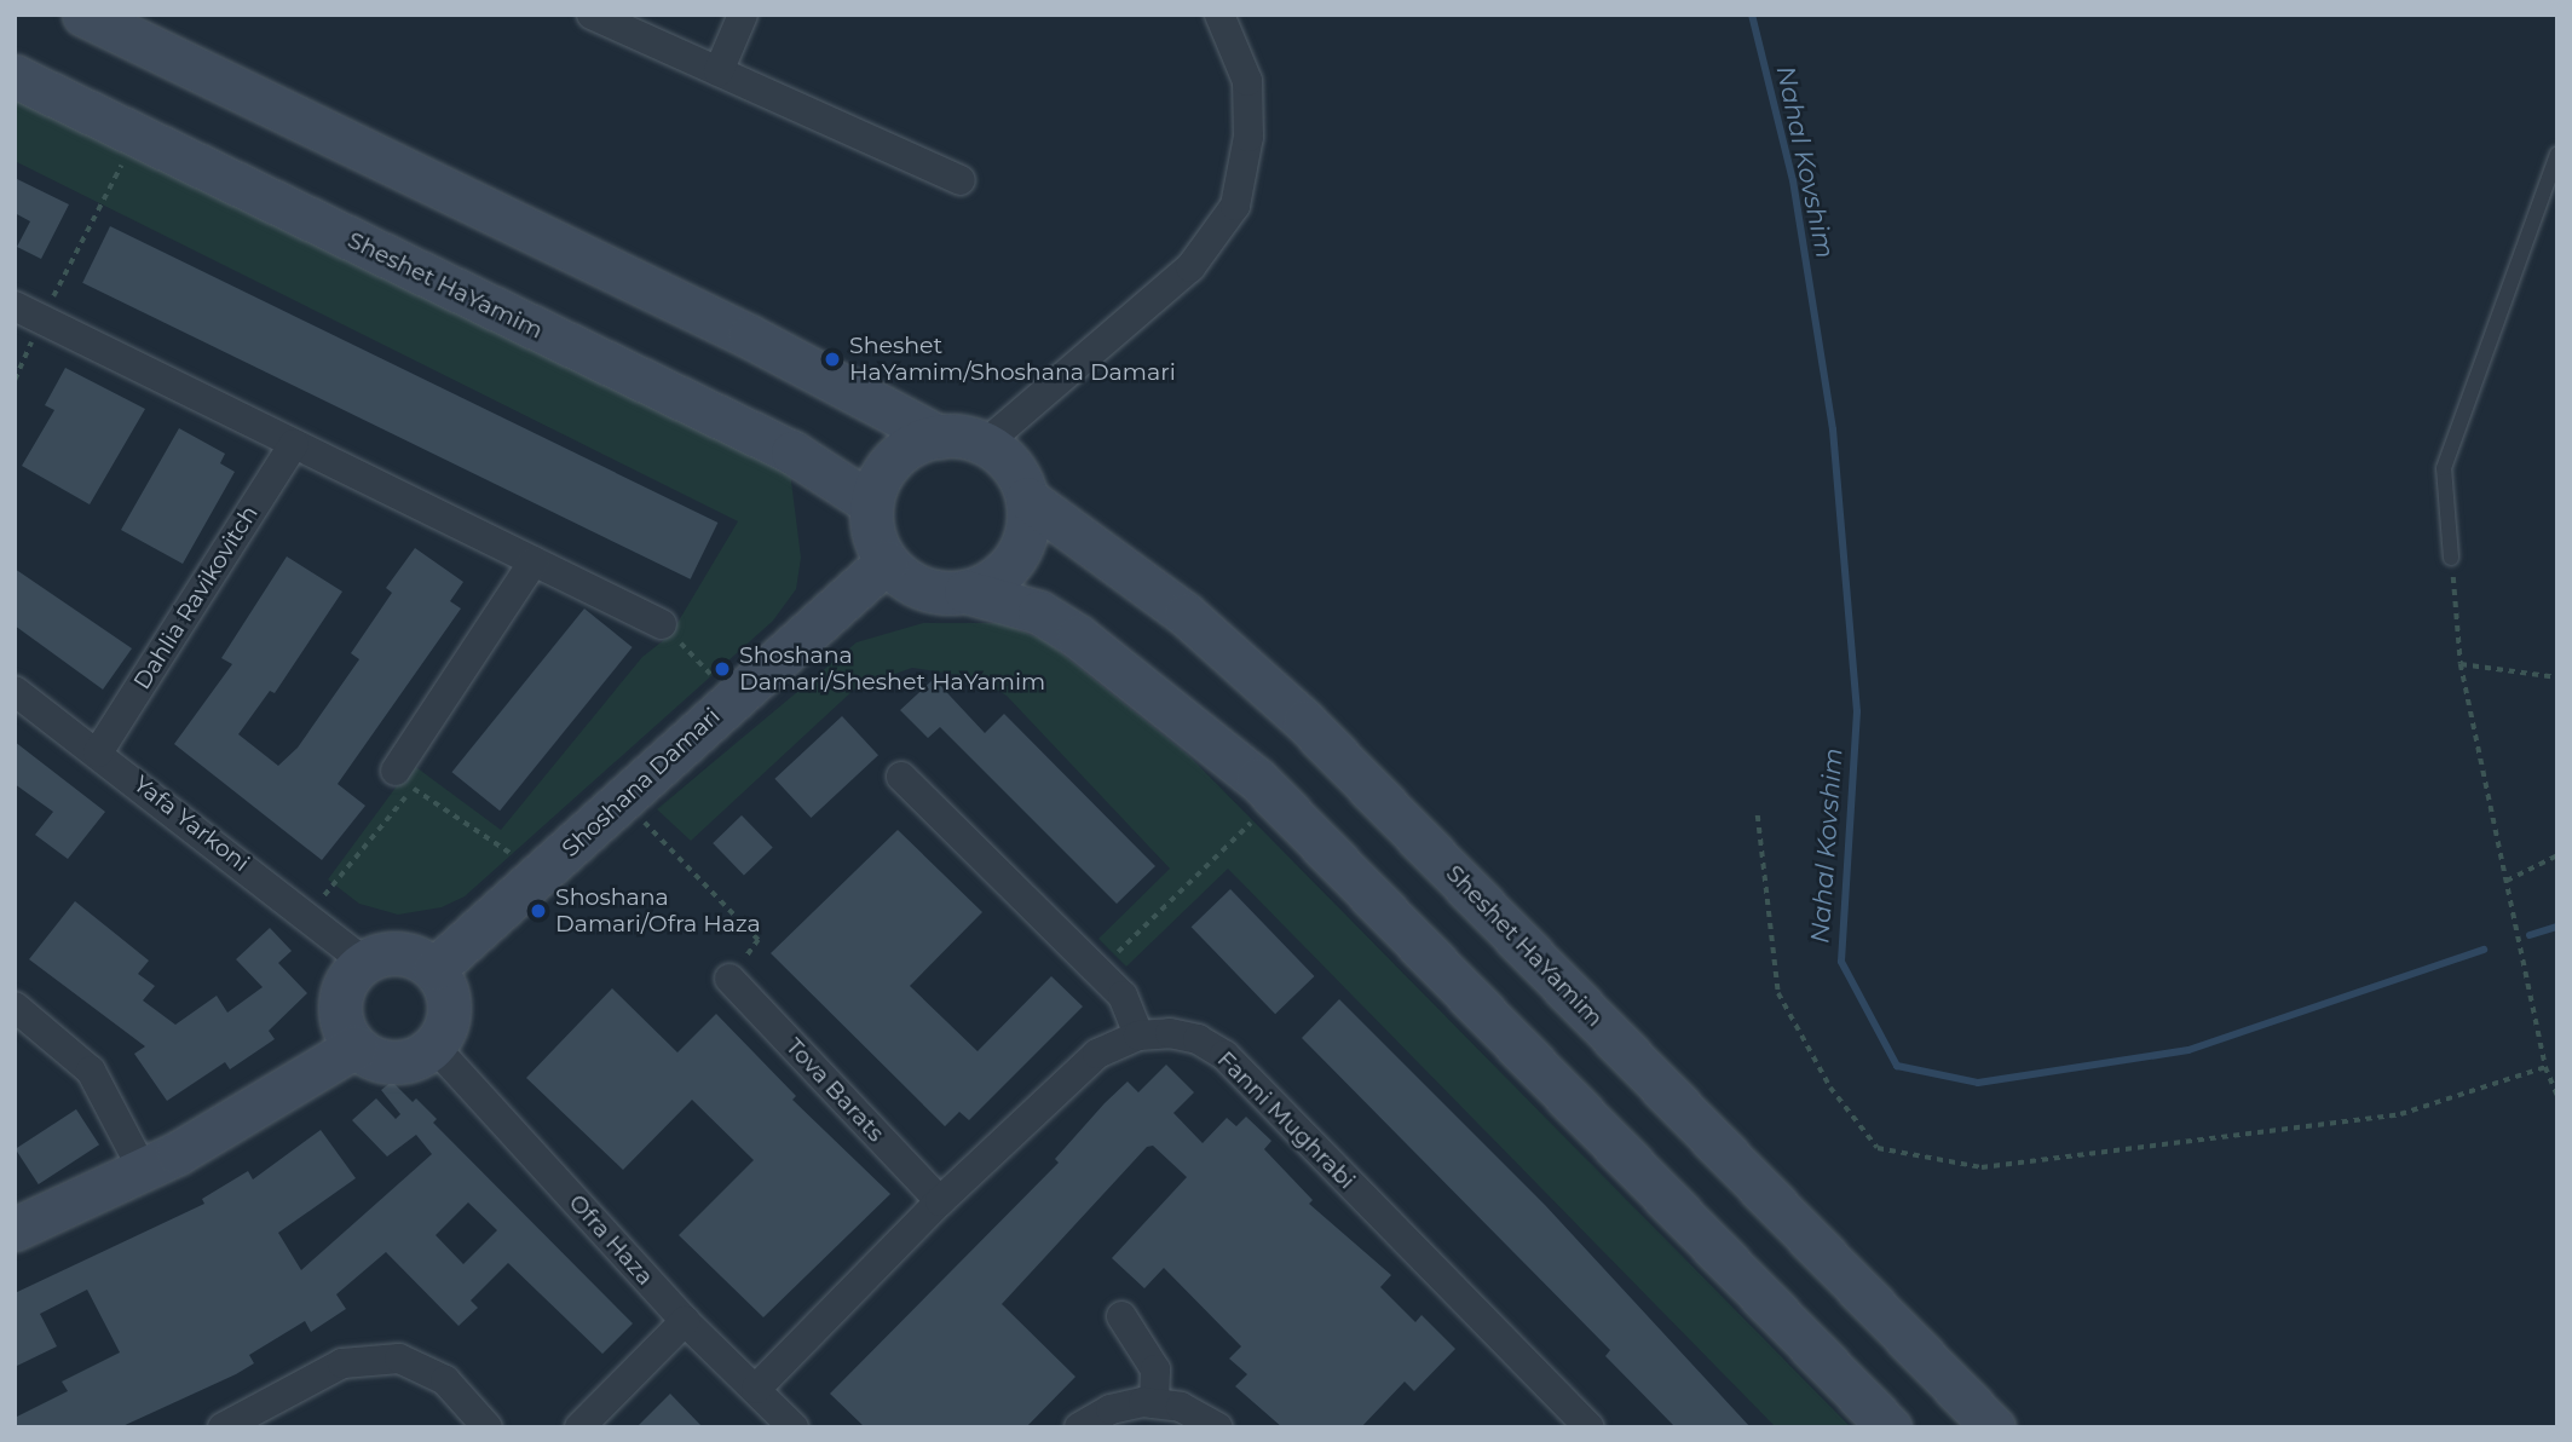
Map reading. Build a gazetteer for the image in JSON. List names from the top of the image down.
{
  "streets": {
    "main road": ["Sheshet HaYamim", "Shoshana Damari"],
    "street": [
      "Dahlia Ravikovitch",
      "Yafa Yarkoni",
      "Tova Barats",
      "Fanni Mughrabi",
      "Ofra Haza"
    ]
  },
  "crossings": [
    ["Sheshet HaYamim", "Shoshana Damari"],
    ["Dahlia Ravikovitch", "Yafa Yarkoni"],
    ["Shoshana Damari", "Yafa Yarkoni"],
    ["Shoshana Damari", "Ofra Haza"],
    ["Yafa Yarkoni", "Ofra Haza"]
  ],
  "water": ["Nahal Kovshim"],
  "places": ["Sheshet HaYamim/Shoshana Damari", "Shoshana Damari/Sheshet HaYamim", "Shoshana Damari/Ofra Haza"]
}
